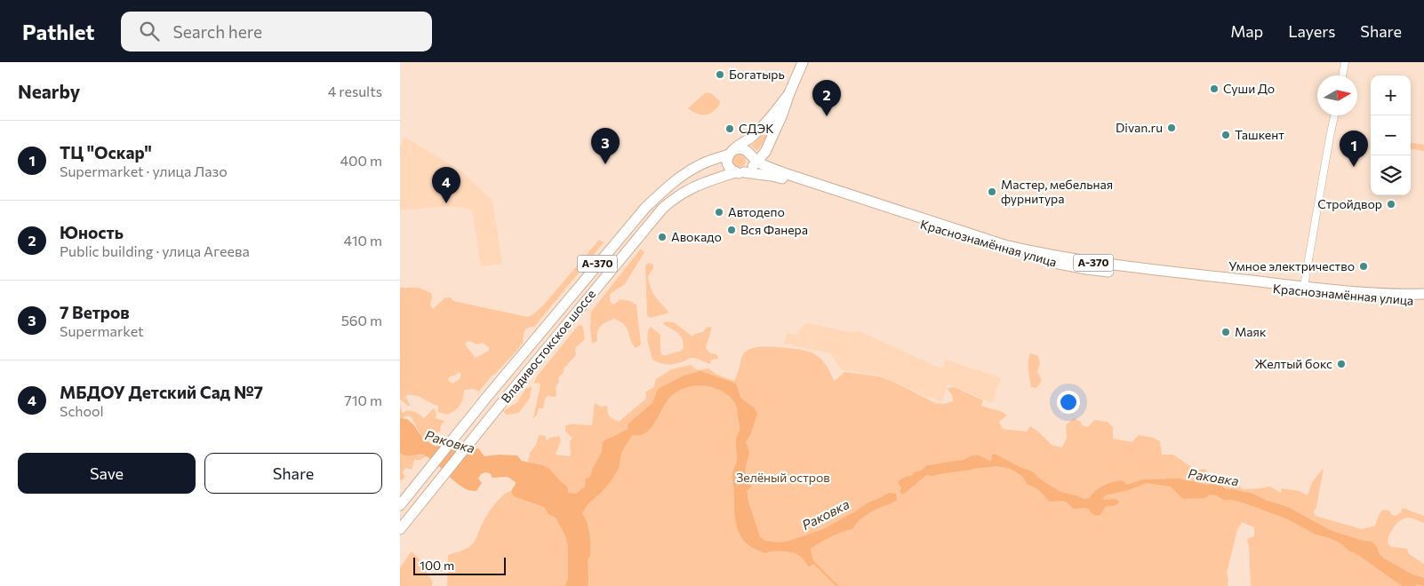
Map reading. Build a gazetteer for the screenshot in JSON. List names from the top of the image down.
{
  "streets": {
    "highway": ["Краснознамённая улица", "А-370", "Владивостокское шоссе"]
  },
  "crossings": [
    ["Краснознамённая улица", "А-370"],
    ["Краснознамённая улица", "Владивостокское шоссе"],
    ["А-370", "Владивостокское шоссе"]
  ],
  "water": ["Раковка"],
  "parks": ["Зелёный остров"],
  "places": [
    "Богатырь",
    "Суши До",
    "Divan.ru",
    "СДЭК",
    "Ташкент",
    "Мастер, мебельная фурнитура",
    "Стройдвор",
    "Автодепо",
    "Вся Фанера",
    "Авокадо",
    "Умное электричество",
    "Маяк",
    "Желтый бокс"
  ],
  "scale_bar": "100 m",
  "north": "right",
  "page": {
    "header": "Pathlet",
    "search": "Search here",
    "nav": ["Map", "Layers", "Share"],
    "heading": ["Nearby", "4 results"],
    "map_buttons": ["+", "−"],
    "pins": [
      "2",
      "3",
      "1",
      "4"
    ],
    "list": [
      {
        "mark": "1",
        "name": "ТЦ \"Оскар\"",
        "note": "Supermarket · улица Лазо",
        "value": "400 m"
      },
      {
        "mark": "2",
        "name": "Юность",
        "note": "Public building · улица Агеева",
        "value": "410 m"
      },
      {
        "mark": "3",
        "name": "7 Ветров",
        "note": "Supermarket",
        "value": "560 m"
      },
      {
        "mark": "4",
        "name": "МБДОУ Детский Сад №7",
        "note": "School",
        "value": "710 m"
      }
    ],
    "buttons": ["Save", "Share"],
    "scale": "100 m"
  }
}
